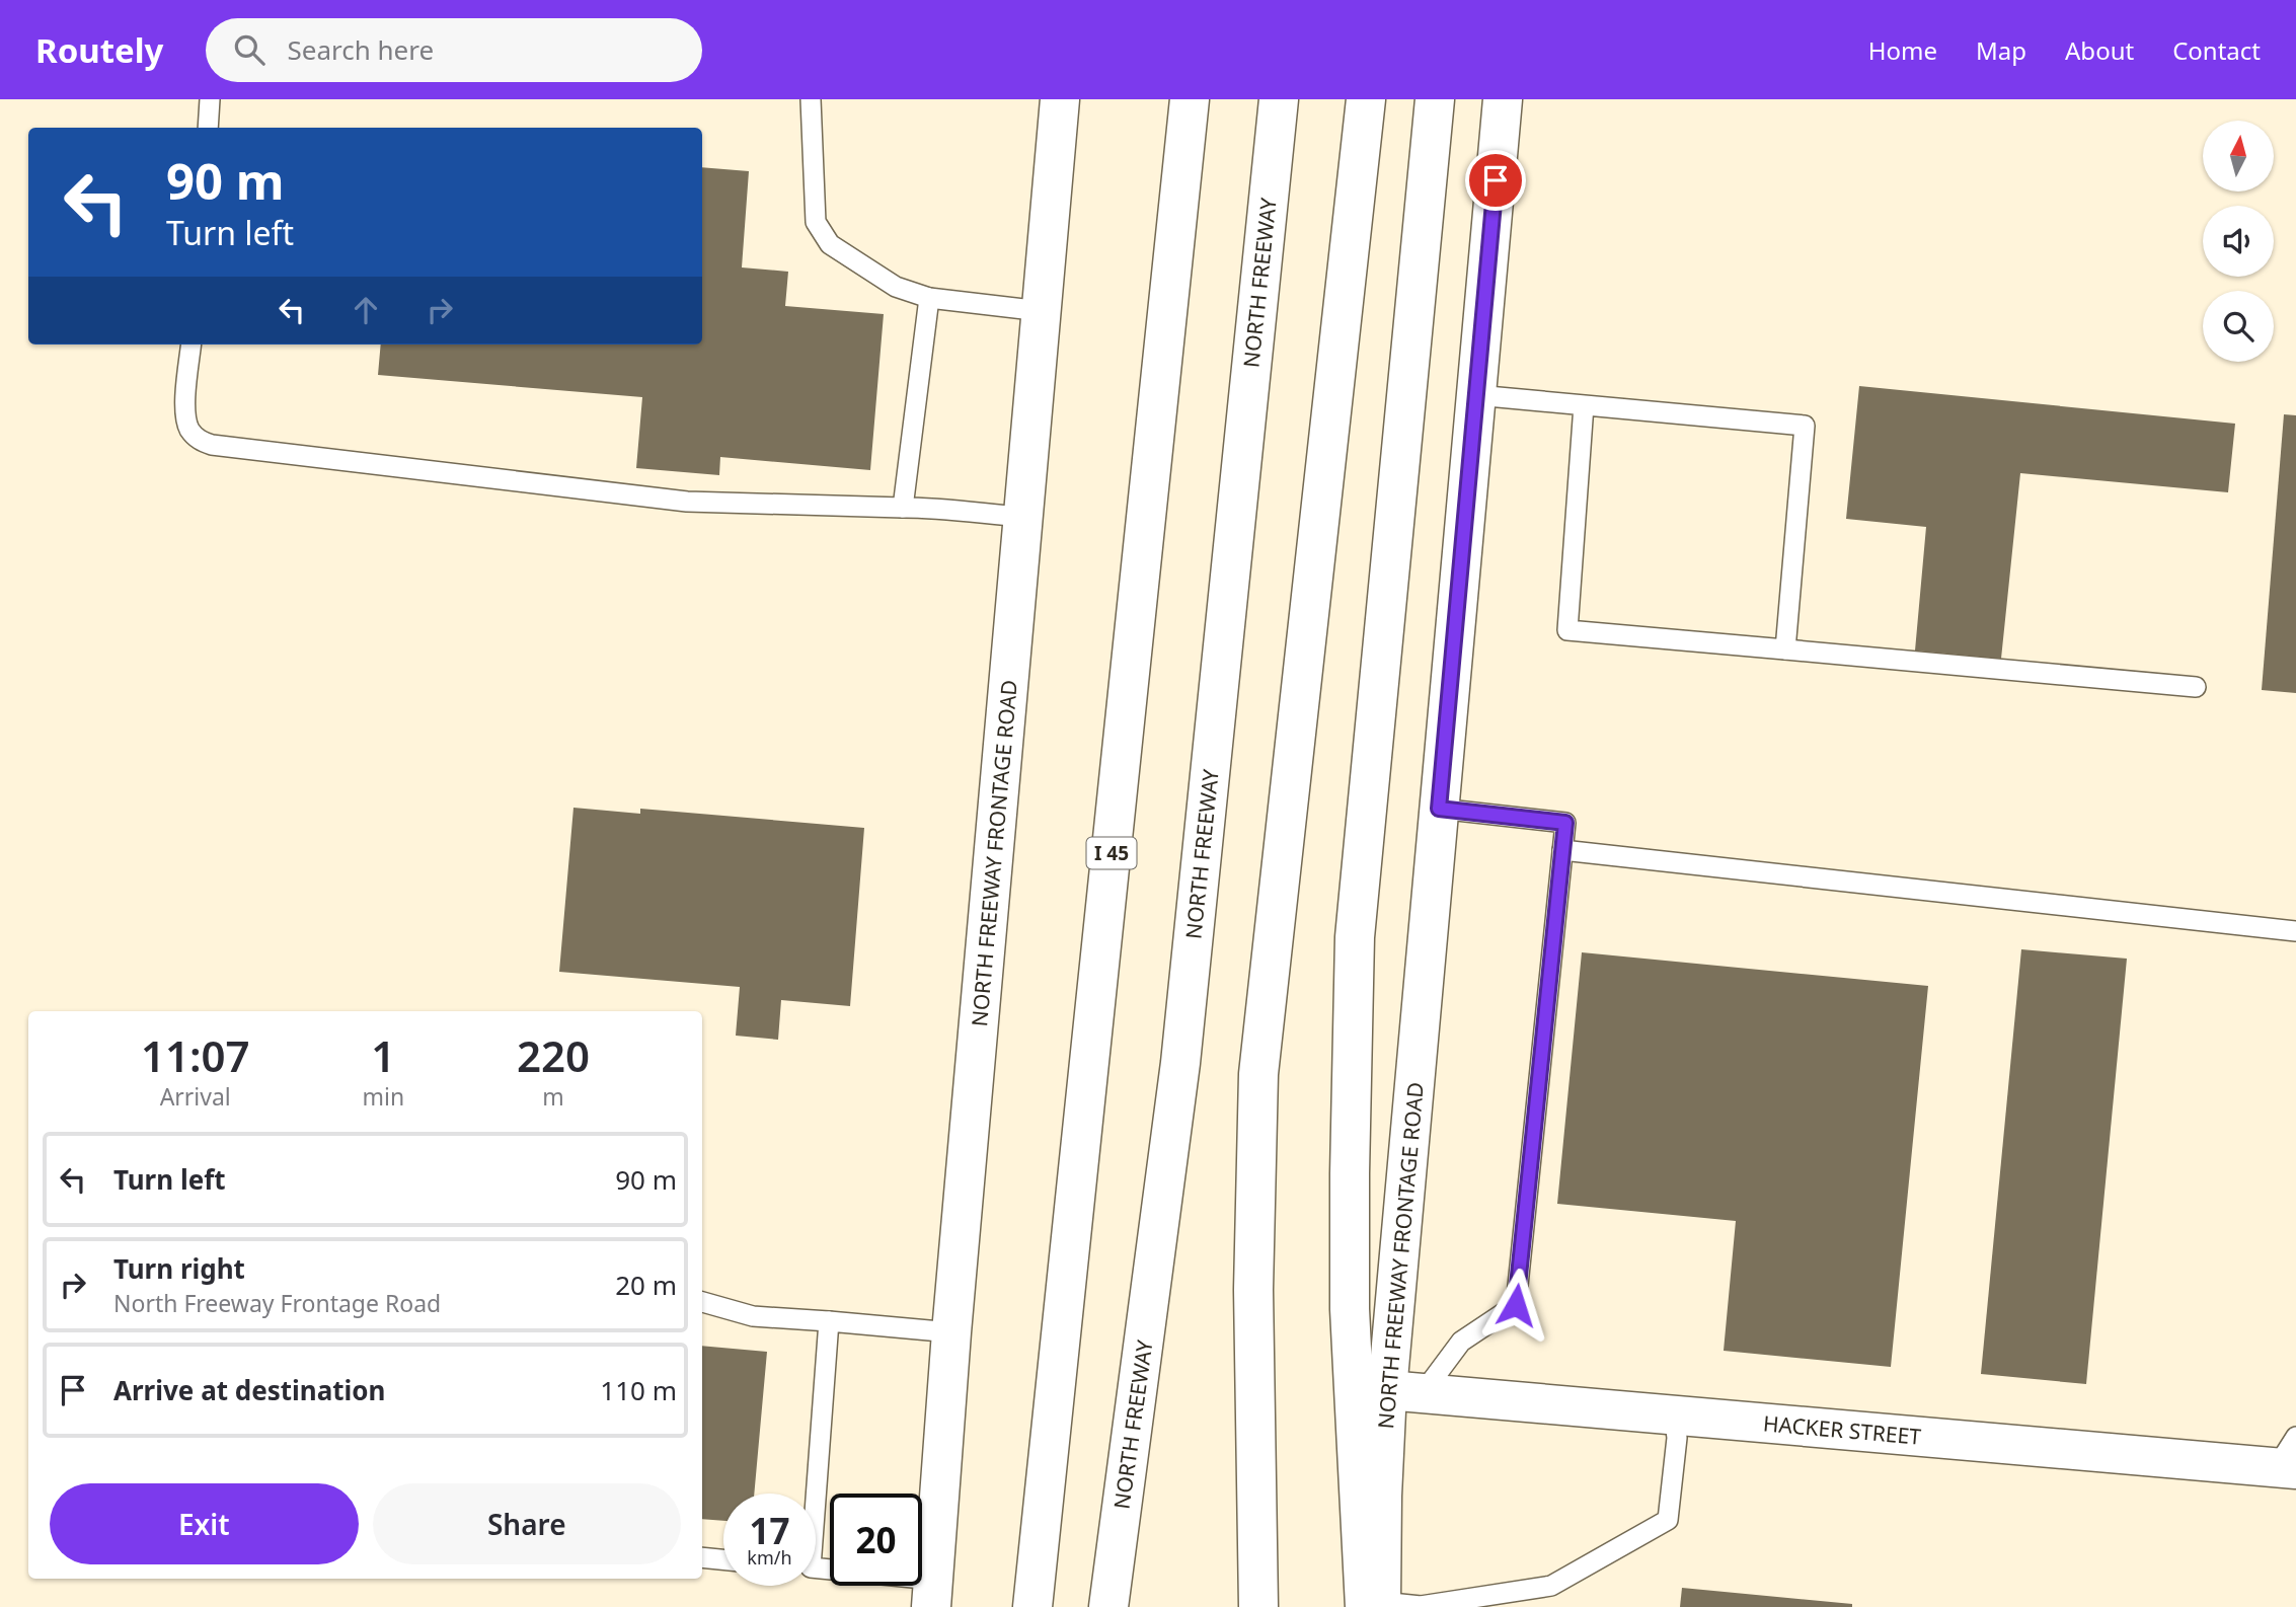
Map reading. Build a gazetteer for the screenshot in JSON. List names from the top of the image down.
{
  "streets": {
    "main road": [
      "NORTH FREEWAY",
      "NORTH FREEWAY FRONTAGE ROAD",
      "I 45",
      "HACKER STREET"
    ]
  },
  "crossings": [
    ["NORTH FREEWAY FRONTAGE ROAD", "HACKER STREET"]
  ],
  "north": "top",
  "page": {
    "header": "Routely",
    "search": "Search here",
    "nav": [
      "Home",
      "Map",
      "About",
      "Contact"
    ],
    "turn": ["90 m", "Turn left"],
    "eta": [
      "11:07",
      "Arrival",
      "1",
      "min",
      "220",
      "m"
    ],
    "list": [
      {
        "name": "Turn left",
        "value": "90 m"
      },
      {
        "name": "Turn right",
        "note": "North Freeway Frontage Road",
        "value": "20 m"
      },
      {
        "name": "Arrive at destination",
        "value": "110 m"
      }
    ],
    "buttons": ["Exit", "Share"],
    "speed": "17 km/h",
    "limit": "20"
  }
}
